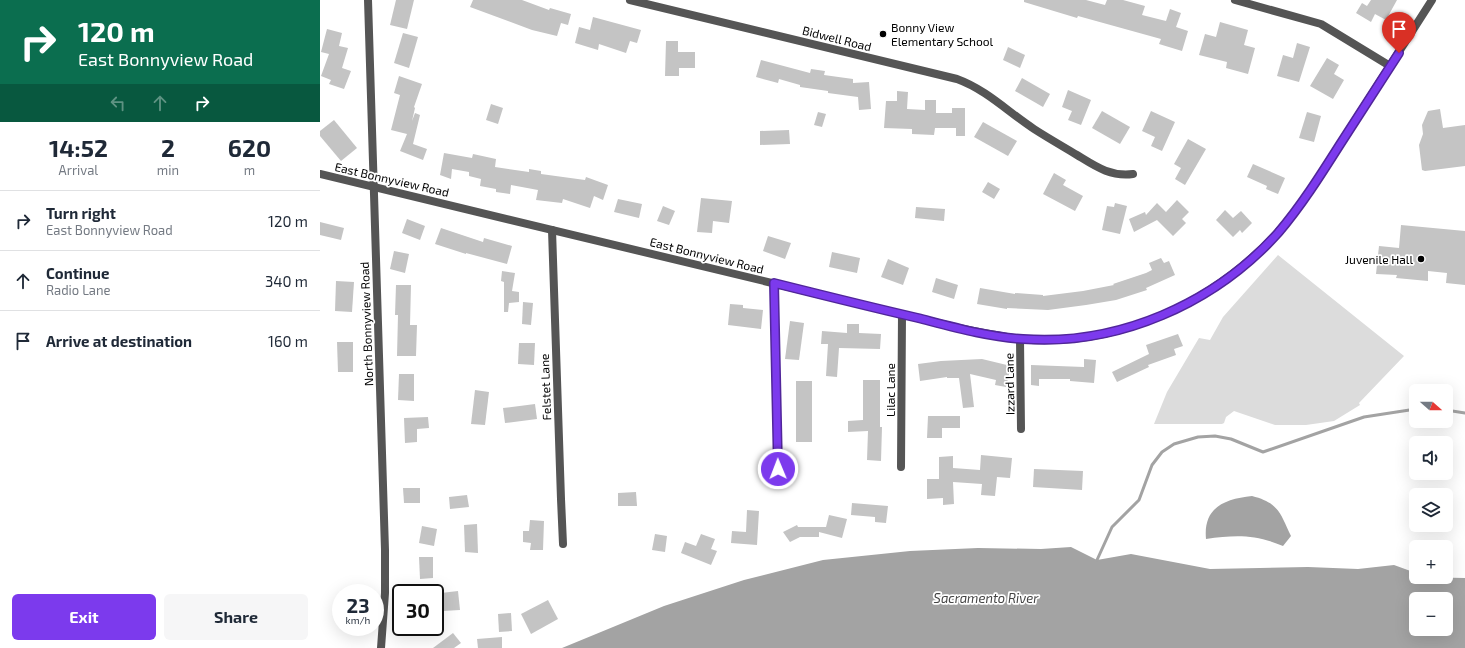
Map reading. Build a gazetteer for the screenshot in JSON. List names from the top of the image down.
{
  "streets": {
    "street": [
      "Bidwell Road",
      "East Bonnyview Road",
      "North Bonnyview Road",
      "Izzard Lane",
      "Felstet Lane",
      "Lilac Lane"
    ]
  },
  "crossings": [
    ["East Bonnyview Road", "North Bonnyview Road"],
    ["East Bonnyview Road", "Izzard Lane"],
    ["East Bonnyview Road", "Felstet Lane"],
    ["East Bonnyview Road", "Lilac Lane"]
  ],
  "water": ["Sacramento River"],
  "places": ["Bonny View Elementary School", "Juvenile Hall"],
  "north": "right",
  "page": {
    "turn": ["120 m", "East Bonnyview Road"],
    "eta": [
      "14:52",
      "Arrival",
      "2",
      "min",
      "620",
      "m"
    ],
    "list": [
      {
        "name": "Turn right",
        "note": "East Bonnyview Road",
        "value": "120 m"
      },
      {
        "name": "Continue",
        "note": "Radio Lane",
        "value": "340 m"
      },
      {
        "name": "Arrive at destination",
        "value": "160 m"
      }
    ],
    "map_buttons": ["+", "−"],
    "speed": "23 km/h",
    "limit": "30",
    "buttons": ["Exit", "Share"]
  }
}
